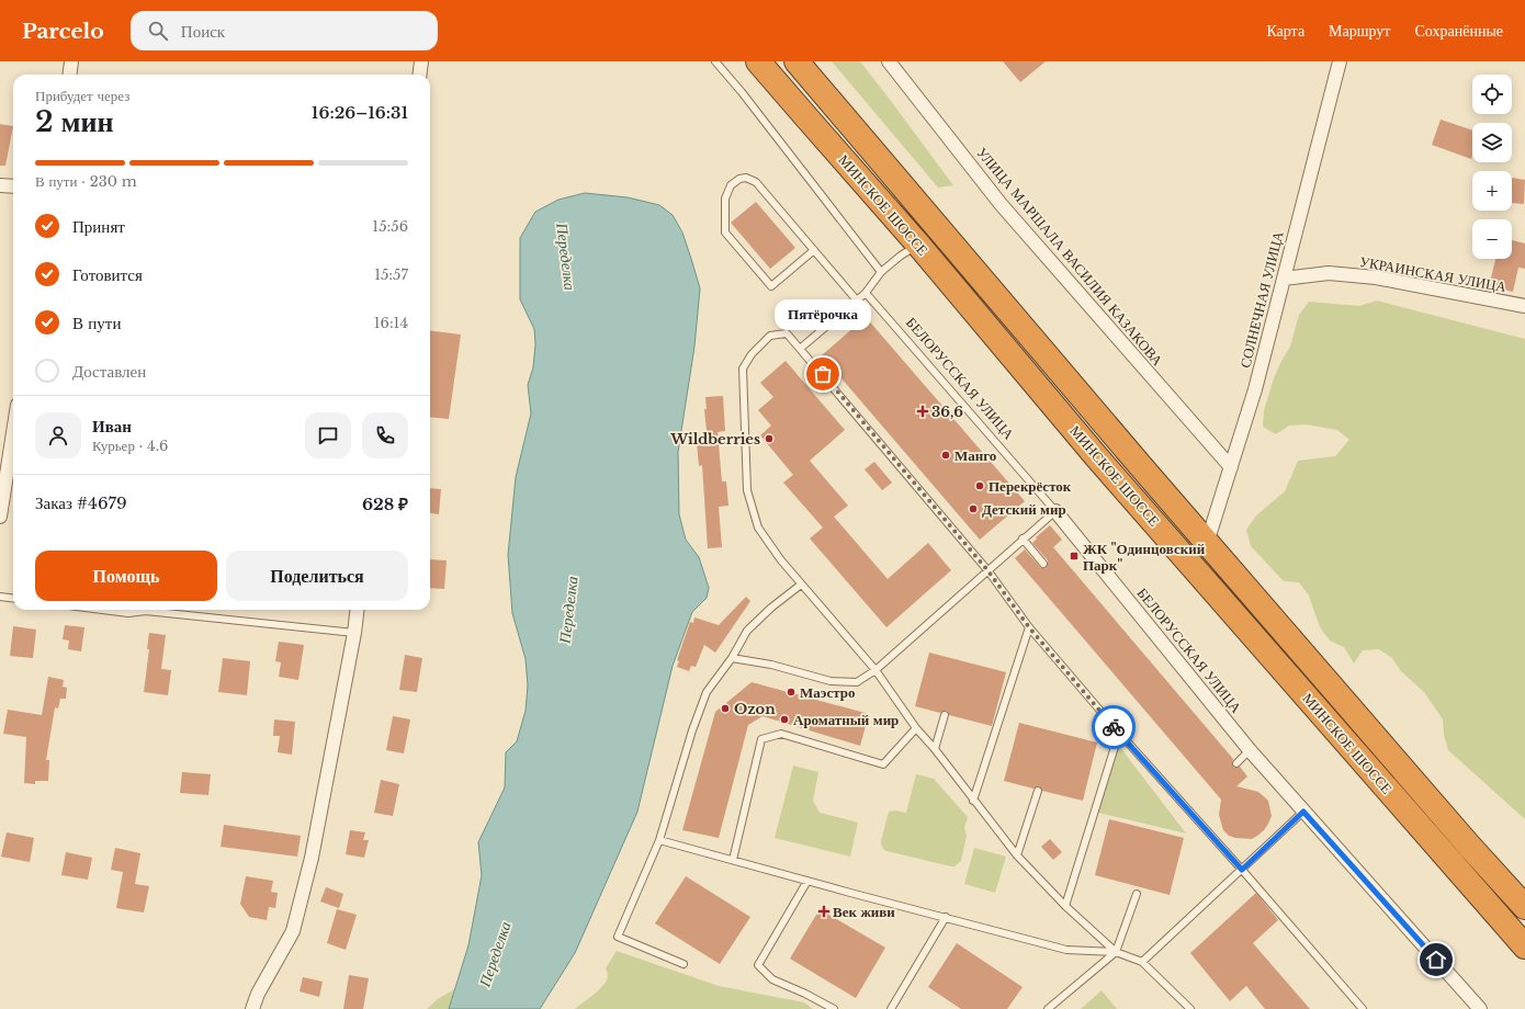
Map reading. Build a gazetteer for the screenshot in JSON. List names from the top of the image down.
{
  "streets": {
    "highway": ["МИНСКОЕ ШОССЕ"],
    "street": [
      "УЛИЦА МАРШАЛА ВАСИЛИЯ КАЗАКОВА",
      "УКРАИНСКАЯ УЛИЦА",
      "СОЛНЕЧНАЯ УЛИЦА",
      "БЕЛОРУССКАЯ УЛИЦА"
    ]
  },
  "crossings": [
    ["МИНСКОЕ ШОССЕ", "СОЛНЕЧНАЯ УЛИЦА"],
    ["УЛИЦА МАРШАЛА ВАСИЛИЯ КАЗАКОВА", "СОЛНЕЧНАЯ УЛИЦА"],
    ["УКРАИНСКАЯ УЛИЦА", "СОЛНЕЧНАЯ УЛИЦА"]
  ],
  "water": ["Переделка"],
  "places": {
    "other": [
      "Пятёрочка",
      "Wildberries",
      "Манго",
      "Перекрёсток",
      "Детский мир",
      "Маэстро",
      "Ozon",
      "Ароматный мир"
    ],
    "health": ["36,6", "Век живи"],
    "transit": ["ЖК \"Одинцовский Парк\""]
  },
  "page": {
    "header": "Parcelo",
    "search": "Поиск",
    "nav": ["Карта", "Маршрут", "Сохранённые"],
    "map_buttons": ["+", "−"],
    "heading": ["2 мин", "Прибудет через", "16:26–16:31"],
    "panel": [
      "Иван",
      "Курьер · 4.6",
      "Заказ #4679",
      "628 ₽"
    ],
    "bar": "В пути · 230 m",
    "list": [
      ["Принят", "15:56"],
      ["Готовится", "15:57"],
      ["В пути", "16:14"],
      "Доставлен"
    ],
    "bubble": "Пятёрочка",
    "buttons": ["Помощь", "Поделиться"]
  }
}
